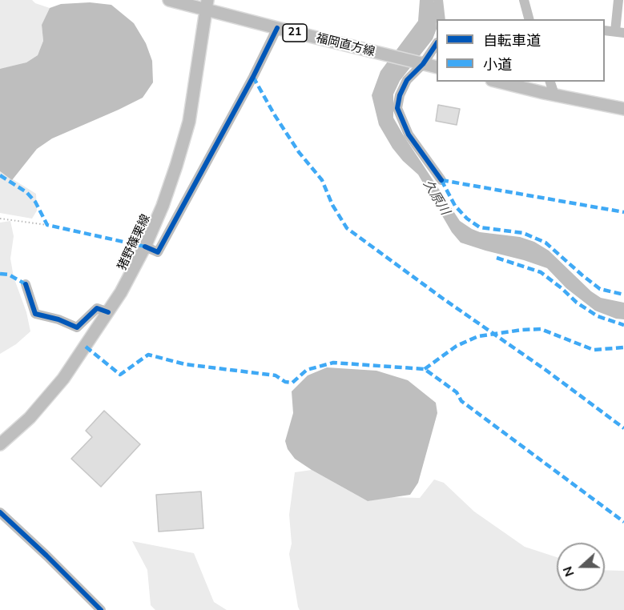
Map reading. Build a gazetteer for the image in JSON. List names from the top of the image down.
{
  "streets": {
    "main road": ["21", "福岡直方線", "猪野篠栗線"]
  },
  "crossings": [
    ["福岡直方線", "猪野篠栗線"]
  ],
  "water": ["久原川"],
  "legend": ["自転車道", "小道"],
  "north": "left"
}
